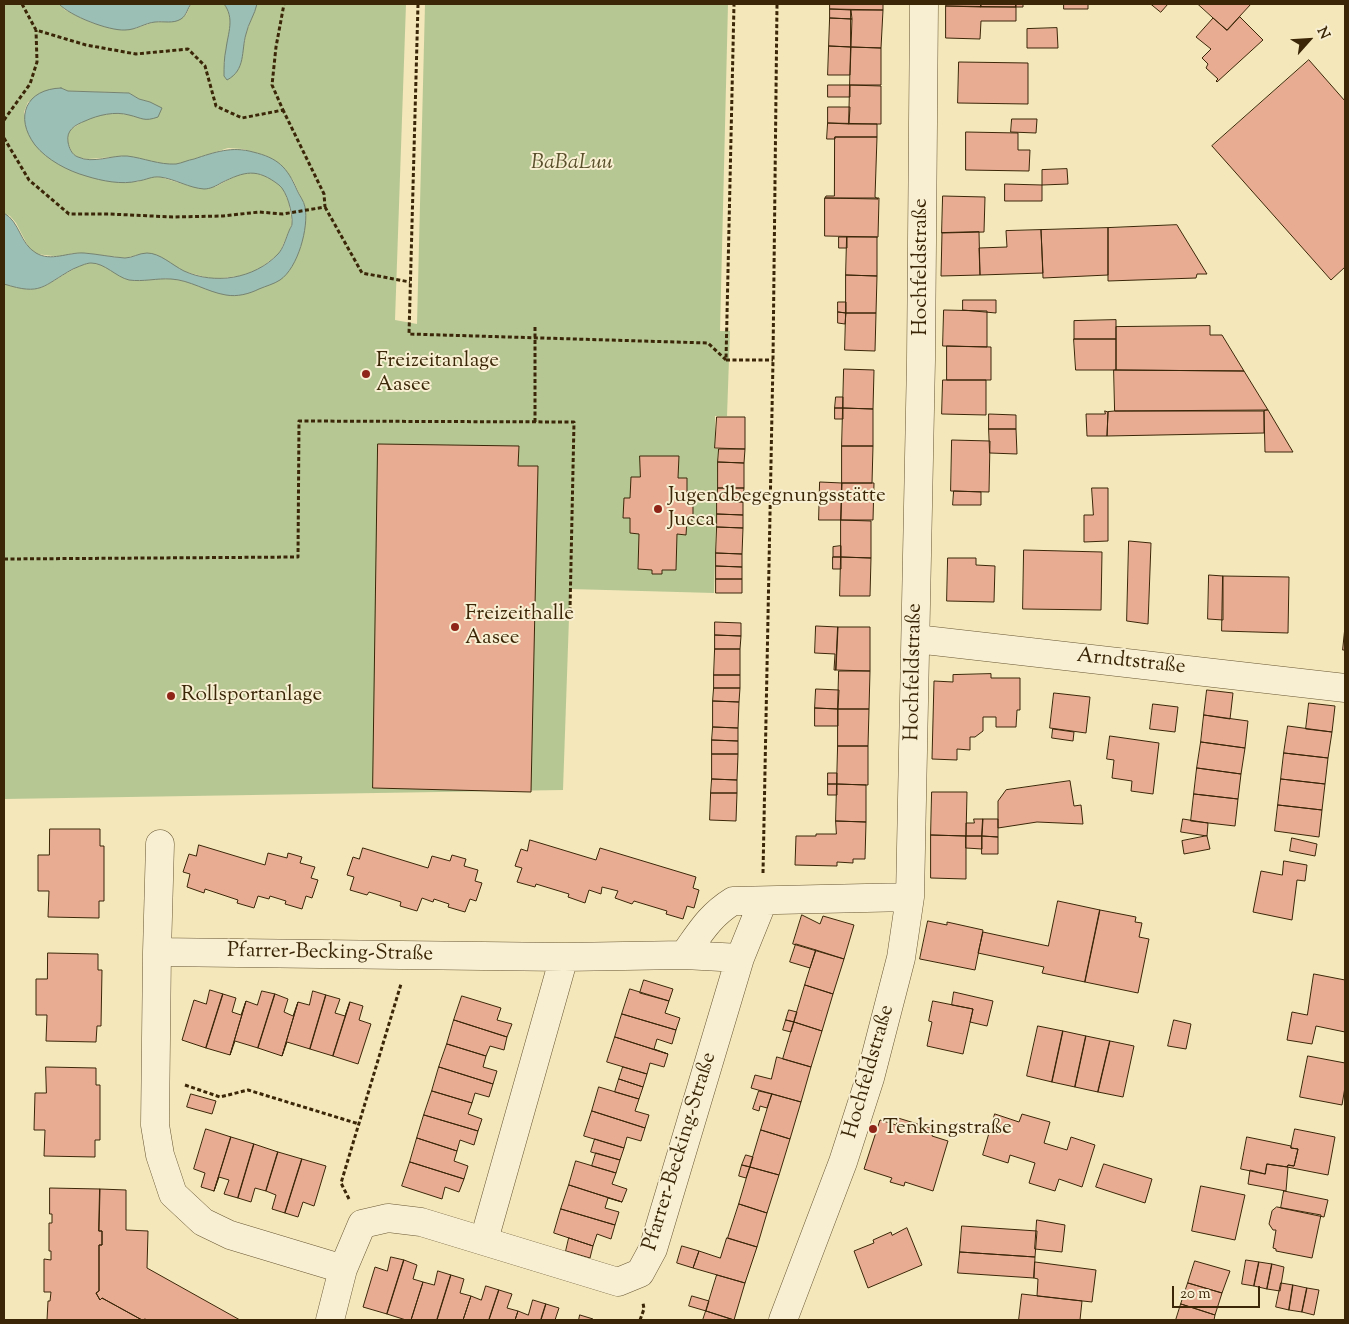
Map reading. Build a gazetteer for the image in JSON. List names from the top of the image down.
{
  "streets": {
    "street": ["Hochfeldstraße", "Arndtstraße", "Pfarrer-Becking-Straße"]
  },
  "crossings": [
    ["Hochfeldstraße", "Arndtstraße"]
  ],
  "parks": ["BaBaLuu"],
  "places": [
    "Freizeitanlage Aasee",
    "Jugendbegegnungsstätte Jucca",
    "Freizeithalle Aasee",
    "Rollsportanlage",
    "Tenkingstraße"
  ],
  "scale_bar": "20 m",
  "north": "top right"
}
